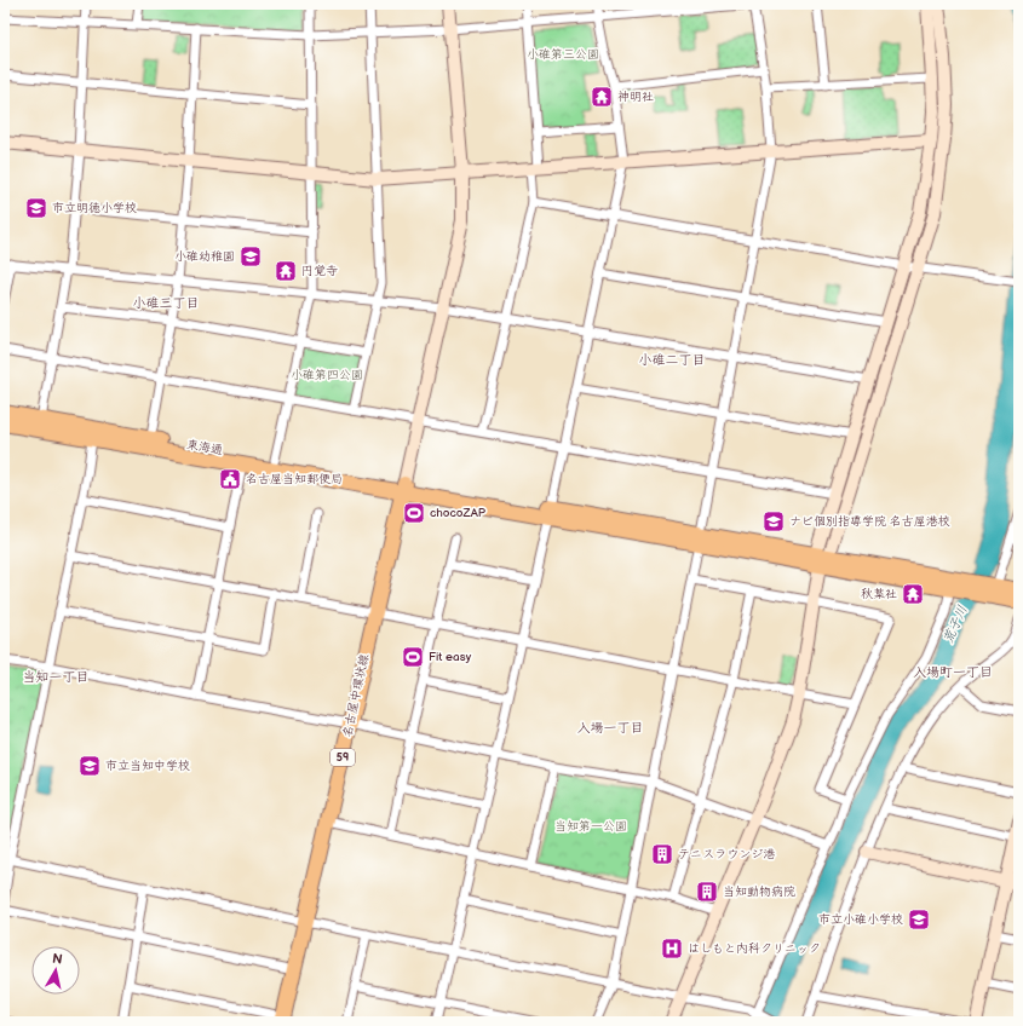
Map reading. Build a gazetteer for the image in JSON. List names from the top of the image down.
{
  "streets": {
    "main road": ["東海通", "名古屋中環状線", "59"]
  },
  "crossings": [
    ["東海通", "名古屋中環状線"]
  ],
  "districts": [
    "小碓三丁目",
    "小碓二丁目",
    "入場町一丁目",
    "当知一丁目",
    "入場一丁目"
  ],
  "water": ["荒子川"],
  "parks": ["小碓第三公園", "小碓第四公園", "当知第一公園"],
  "places": {
    "temple": ["神明社", "円覚寺", "秋葉社"],
    "school or university": [
      "市立明徳小学校",
      "小碓幼稚園",
      "ナビ個別指導学院 名古屋港校",
      "市立当知中学校",
      "市立小碓小学校"
    ],
    "public building": ["名古屋当知郵便局"],
    "sports": ["chocoZAP", "Fit easy"],
    "building": ["テニスラウンジ港", "当知動物病院"],
    "hospital": ["はしもと内科クリニック"]
  },
  "north": "top"
}
